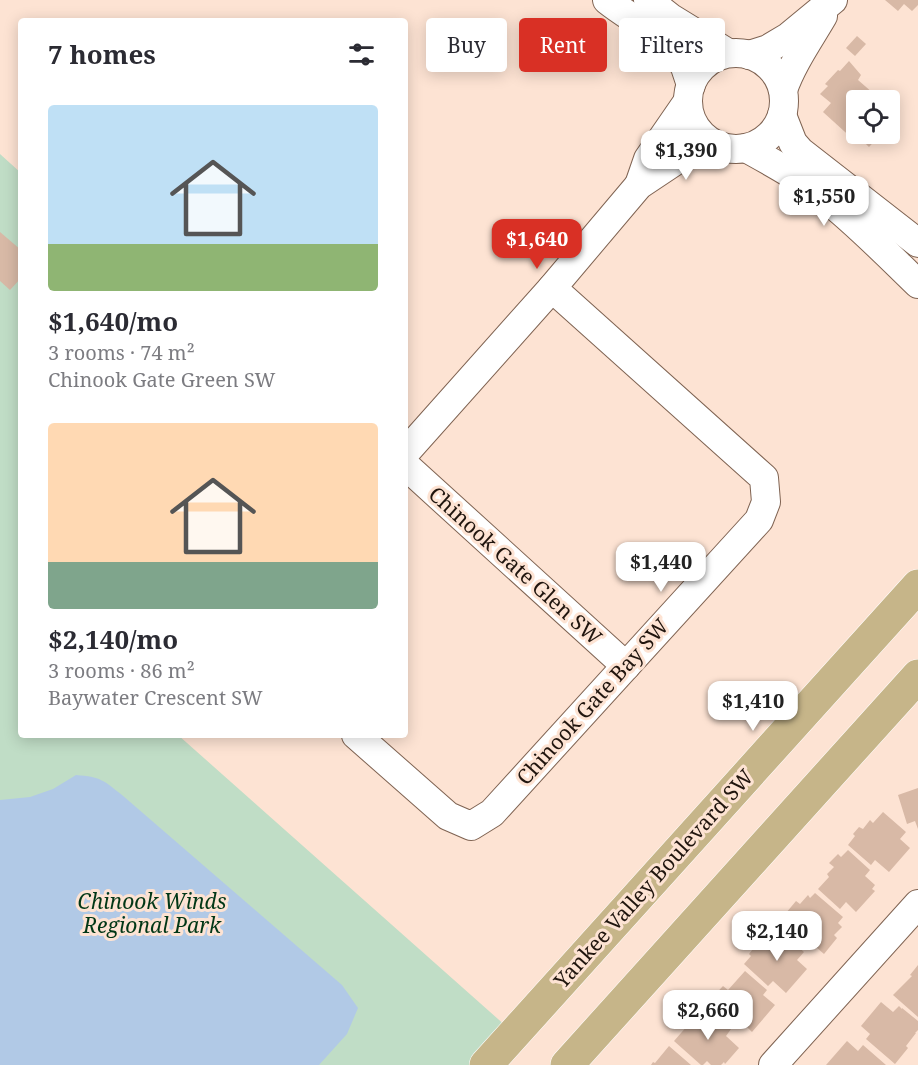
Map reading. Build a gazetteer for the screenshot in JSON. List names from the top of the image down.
{
  "streets": {
    "main road": ["Yankee Valley Boulevard SW"],
    "street": ["Chinook Gate Glen SW", "Chinook Gate Bay SW"]
  },
  "crossings": [
    ["Chinook Gate Glen SW", "Chinook Gate Bay SW"]
  ],
  "parks": ["Chinook Winds Regional Park"],
  "page": {
    "chip": ["Buy", "Rent", "Filters"],
    "heading": "7 homes",
    "list": [
      {
        "name": "$1,640/mo",
        "note": "3 rooms · 74 m² · Chinook Gate Green SW"
      },
      {
        "name": "$2,140/mo",
        "note": "3 rooms · 86 m² · Baywater Crescent SW"
      }
    ],
    "price": [
      "$1,390",
      "$1,550",
      "$1,640",
      "$1,440",
      "$1,410",
      "$2,140",
      "$2,660"
    ]
  }
}
